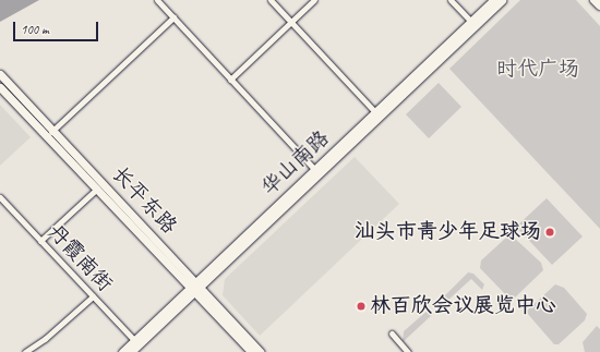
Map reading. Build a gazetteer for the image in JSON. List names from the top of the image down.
{
  "streets": {
    "street": ["华山南路", "长平东路", "丹霞南街"]
  },
  "crossings": [
    ["华山南路", "长平东路"],
    ["华山南路", "丹霞南街"]
  ],
  "parks": ["时代广场"],
  "places": ["汕头市青少年足球场", "林百欣会议展览中心"],
  "scale_bar": "100 m"
}
